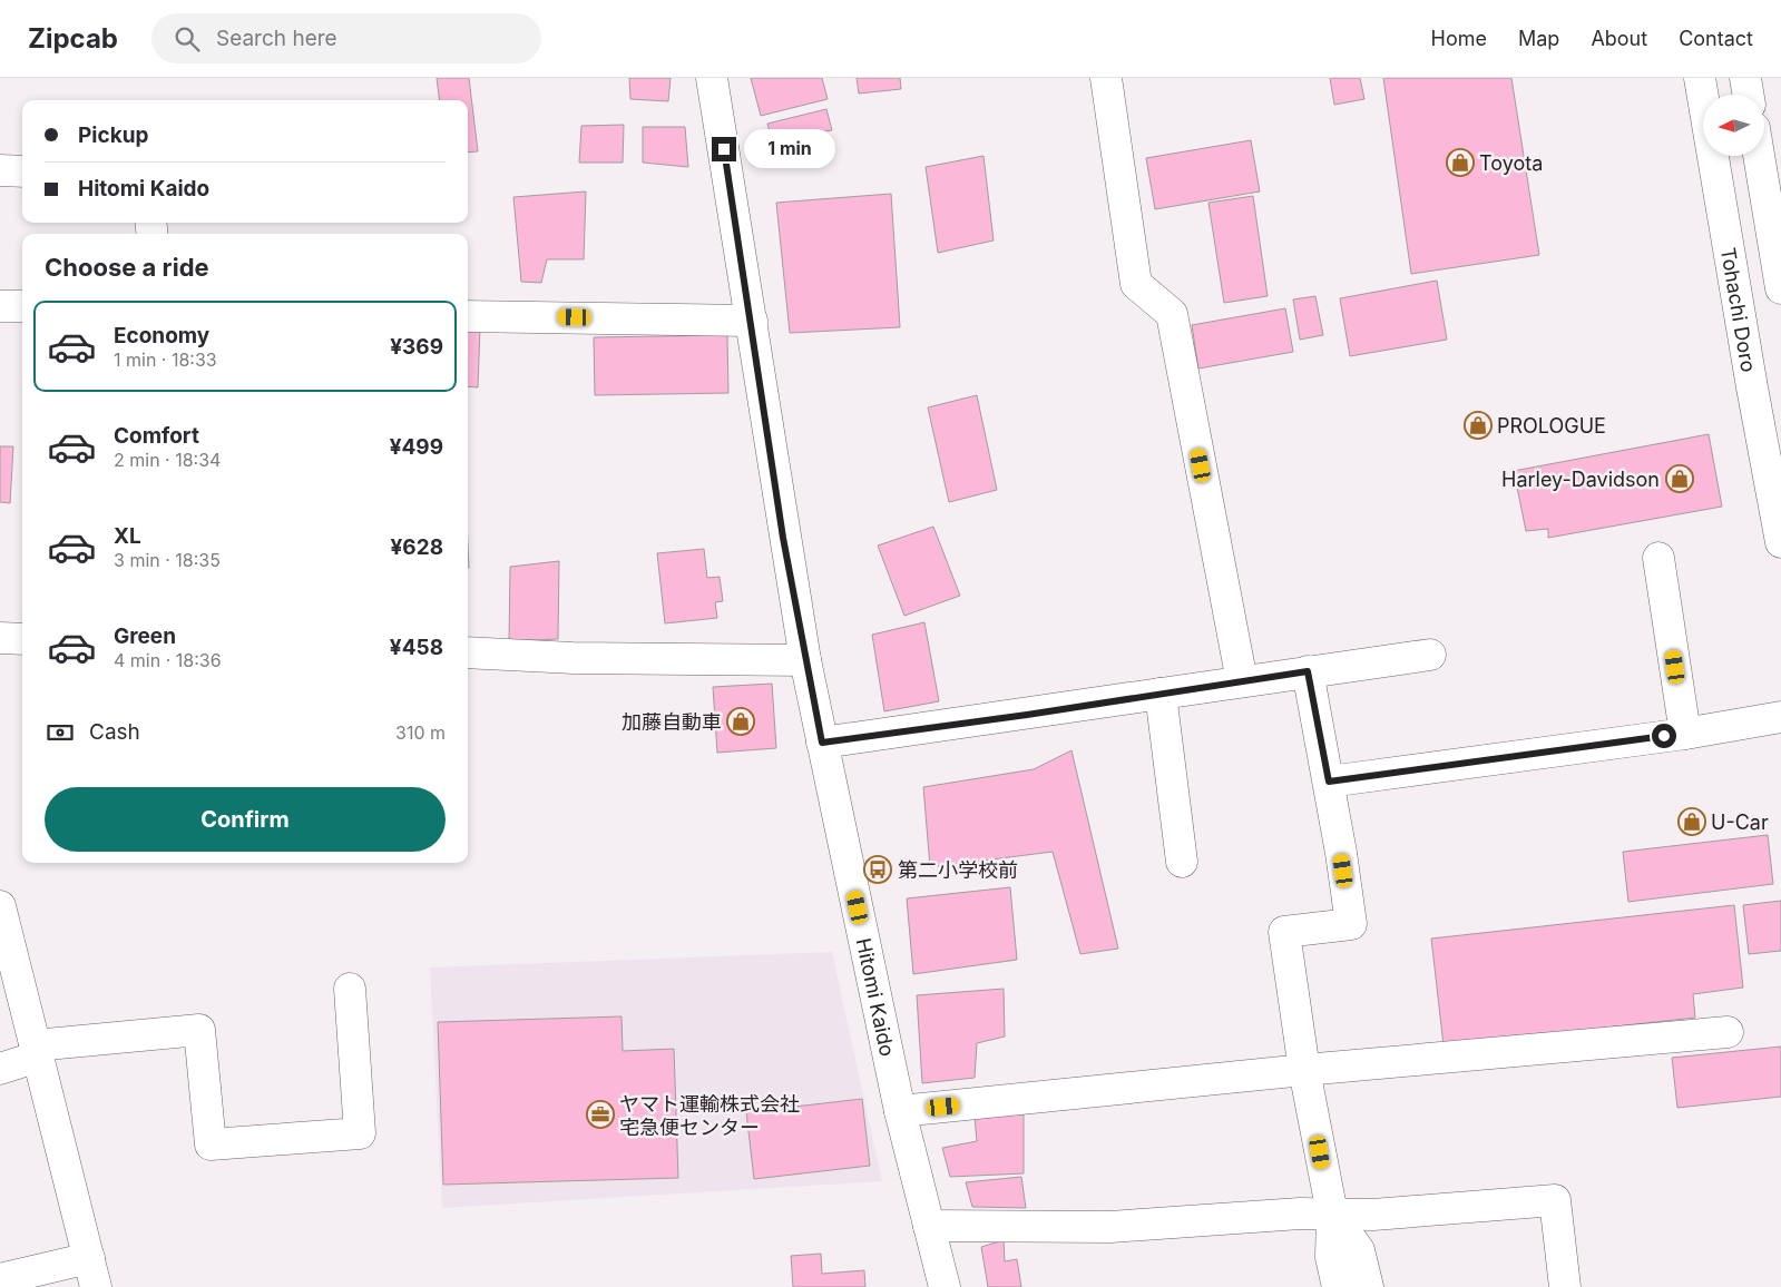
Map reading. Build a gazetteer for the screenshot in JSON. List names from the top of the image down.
{
  "streets": {
    "street": ["Tohachi Doro", "Hitomi Kaido"]
  },
  "places": {
    "shop": [
      "Toyota",
      "PROLOGUE",
      "Harley-Davidson",
      "加藤自動車",
      "U-Car"
    ],
    "bus stop": ["第二小学校前"],
    "office": ["ヤマト運輸株式会社 宅急便センター"]
  },
  "north": "left",
  "page": {
    "header": "Zipcab",
    "search": "Search here",
    "nav": [
      "Home",
      "Map",
      "About",
      "Contact"
    ],
    "banner": ["Pickup", "Hitomi Kaido"],
    "bubble": "1 min",
    "heading": "Choose a ride",
    "list": [
      {
        "name": "Economy",
        "note": "1 min · 18:33",
        "value": "¥369"
      },
      {
        "name": "Comfort",
        "note": "2 min · 18:34",
        "value": "¥499"
      },
      {
        "name": "XL",
        "note": "3 min · 18:35",
        "value": "¥628"
      },
      {
        "name": "Green",
        "note": "4 min · 18:36",
        "value": "¥458"
      }
    ],
    "pay": ["Cash", "310 m"],
    "buttons": "Confirm"
  }
}
